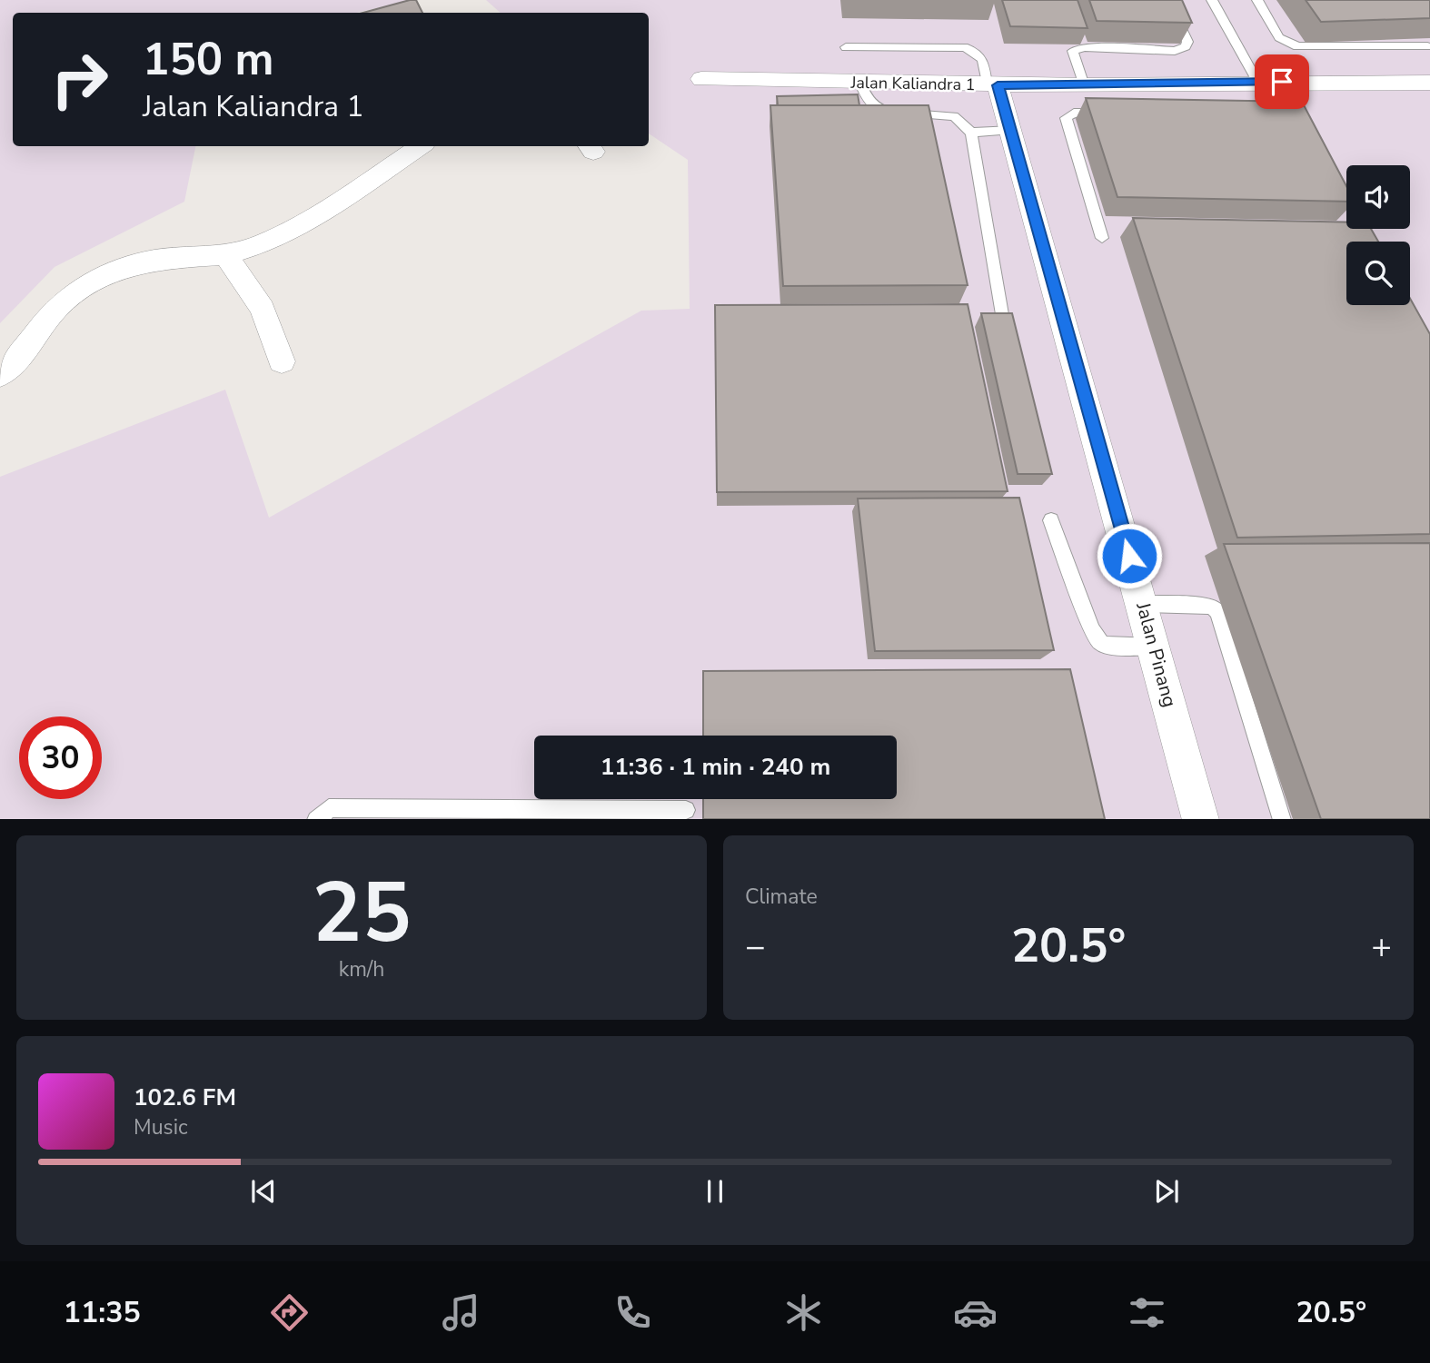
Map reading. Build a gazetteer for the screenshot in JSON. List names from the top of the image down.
{
  "streets": {
    "street": ["Jalan Kaliandra 1", "Jalan Pinang"]
  },
  "crossings": [
    ["Jalan Kaliandra 1", "Jalan Pinang"]
  ],
  "page": {
    "turn": ["150 m", "Jalan Kaliandra 1"],
    "limit": "30",
    "trip": "11:36 · 1 min · 240 m",
    "tile": [
      ["25", "km/h"],
      "Climate"
    ],
    "heat": ["−", "20.5°", "+"],
    "song": ["102.6 FM", "Music"],
    "tabs": ["11:35", "20.5°"]
  }
}
